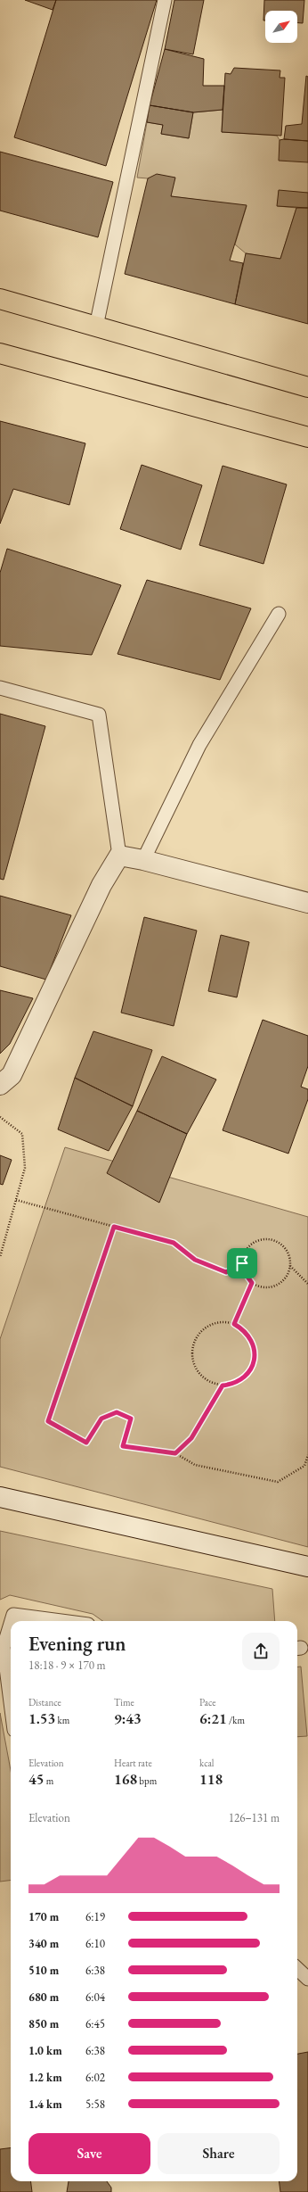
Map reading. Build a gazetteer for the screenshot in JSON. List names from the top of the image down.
{
  "north": "top right",
  "page": {
    "heading": ["Evening run", "18:18 · 9 × 170 m"],
    "stats": [
      ["Distance", "1.53 km"],
      ["Time", "9:43"],
      ["Pace", "6:21 /km"],
      ["Elevation", "45 m"],
      ["Heart rate", "168 bpm"],
      ["kcal", "118"]
    ],
    "chart": ["Elevation", "126–131 m"],
    "list": [
      {
        "name": "170 m",
        "note": "6:19"
      },
      {
        "name": "340 m",
        "note": "6:10"
      },
      {
        "name": "510 m",
        "note": "6:38"
      },
      {
        "name": "680 m",
        "note": "6:04"
      },
      {
        "name": "850 m",
        "note": "6:45"
      },
      {
        "name": "1.0 km",
        "note": "6:38"
      },
      {
        "name": "1.2 km",
        "note": "6:02"
      },
      {
        "name": "1.4 km",
        "note": "5:58"
      }
    ],
    "buttons": ["Save", "Share"]
  }
}
